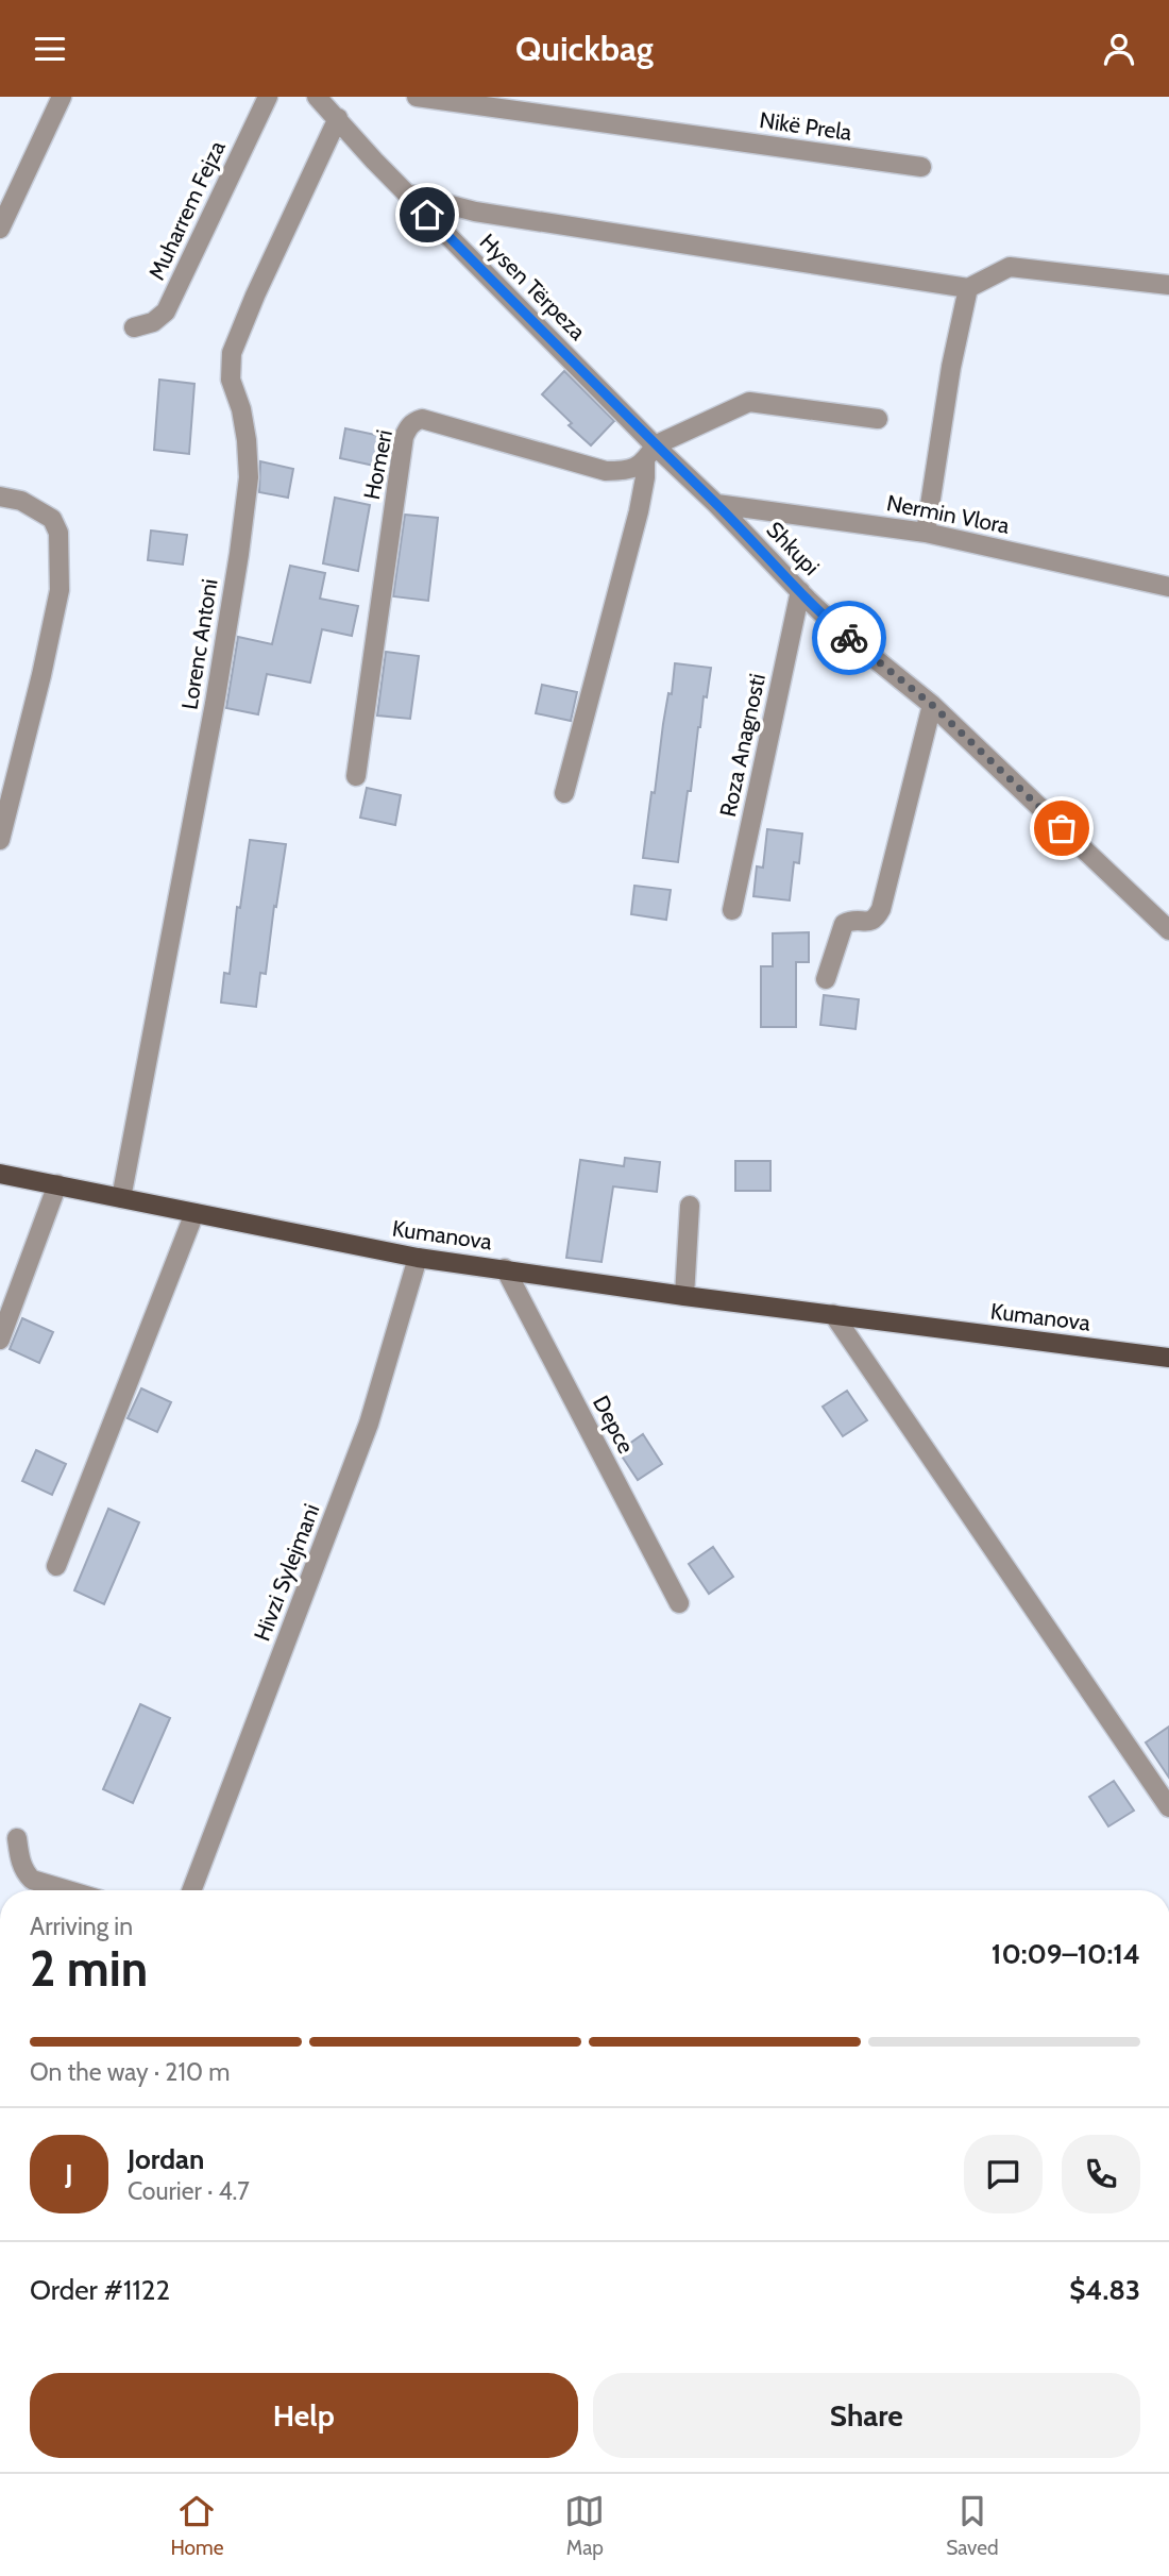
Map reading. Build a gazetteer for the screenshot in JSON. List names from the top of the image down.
{
  "streets": {
    "main road": ["Kumanova"],
    "street": [
      "Nikë Prela",
      "Muharrem Fejza",
      "Hysen Tërpeza",
      "Homeri",
      "Nermin Vlora",
      "Shkupi",
      "Lorenc Antoni",
      "Roza Anagnosti",
      "Depce",
      "Hivzi Sylejmani"
    ]
  },
  "crossings": [
    ["Hysen Tërpeza", "Homeri"],
    ["Hysen Tërpeza", "Shkupi"],
    ["Hysen Tërpeza", "Lorenc Antoni"],
    ["Homeri", "Shkupi"],
    ["Nermin Vlora", "Shkupi"],
    ["Shkupi", "Roza Anagnosti"],
    ["Lorenc Antoni", "Kumanova"],
    ["Kumanova", "Depce"],
    ["Kumanova", "Hivzi Sylejmani"]
  ],
  "page": {
    "header": "Quickbag",
    "heading": ["2 min", "Arriving in", "10:09–10:14"],
    "panel": [
      "Jordan",
      "Courier · 4.7",
      "Order #1122",
      "$4.83"
    ],
    "bar": "On the way · 210 m",
    "round": "J",
    "buttons": ["Help", "Share"],
    "tabs": ["Home", "Map", "Saved"]
  }
}
